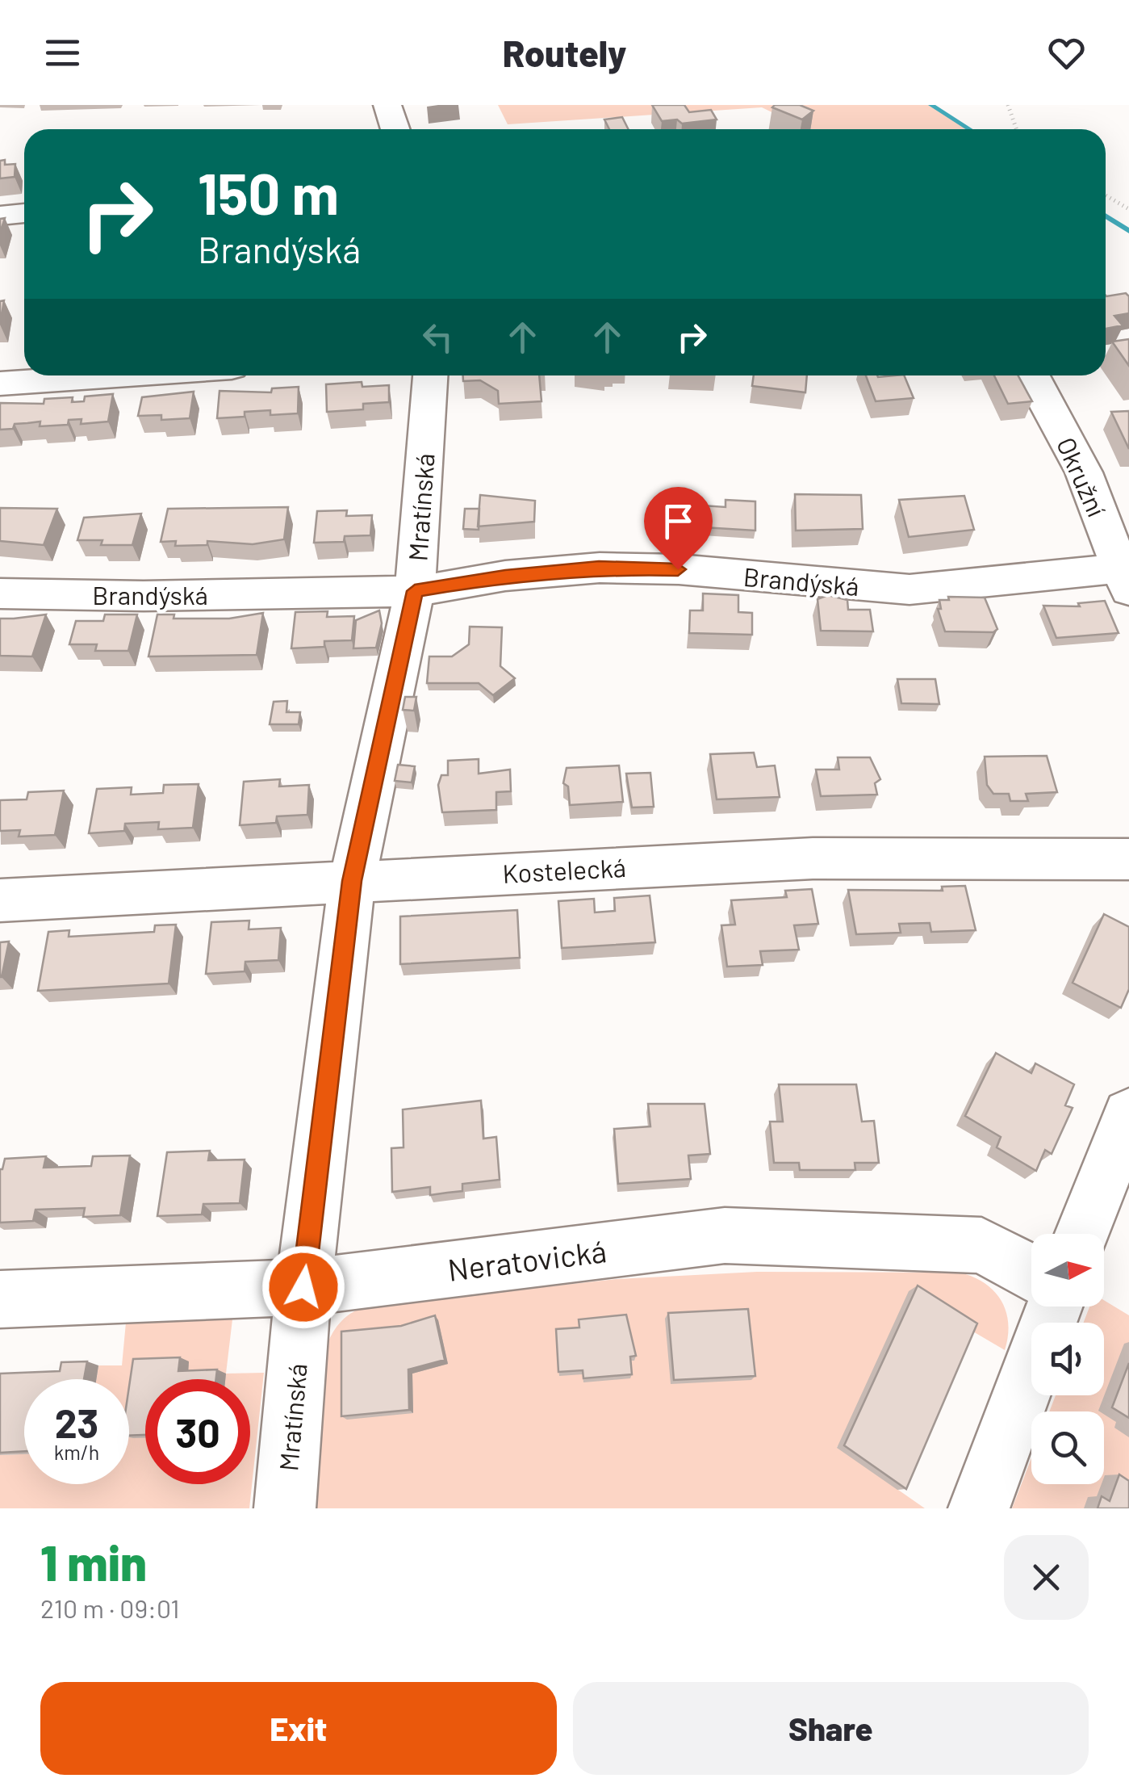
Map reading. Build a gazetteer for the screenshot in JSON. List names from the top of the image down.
{
  "streets": {
    "street": [
      "Okružní",
      "Mratínská",
      "Brandýská",
      "Kostelecká",
      "Neratovická"
    ]
  },
  "crossings": [
    ["Okružní", "Brandýská"],
    ["Mratínská", "Brandýská"],
    ["Mratínská", "Kostelecká"],
    ["Mratínská", "Neratovická"]
  ],
  "north": "right",
  "page": {
    "header": "Routely",
    "turn": ["150 m", "Brandýská"],
    "speed": "23 km/h",
    "limit": "30",
    "heading": ["1 min", "210 m · 09:01"],
    "buttons": ["Exit", "Share"]
  }
}
